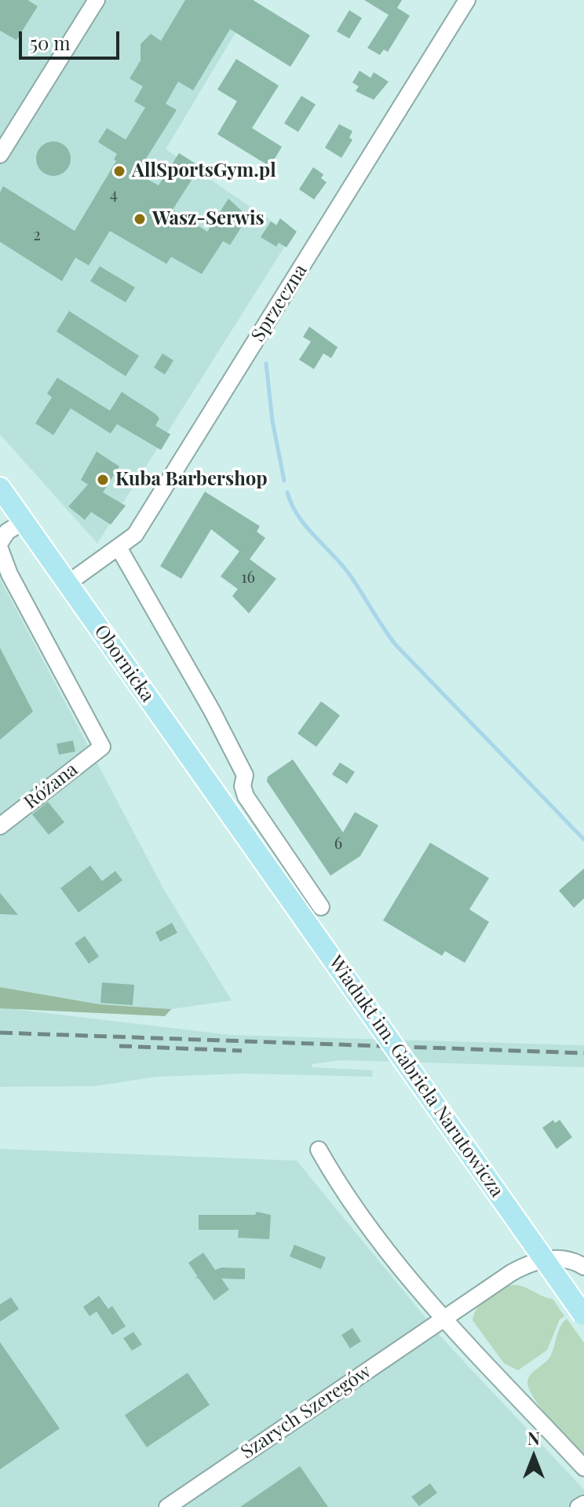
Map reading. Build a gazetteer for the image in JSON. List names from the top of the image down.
{
  "streets": {
    "main road": ["Obornicka", "Wiadukt im. Gabriela Narutowicza"],
    "street": ["Sprzeczna", "Różana", "Szarych Szeregów"]
  },
  "crossings": [
    ["Sprzeczna", "Obornicka"],
    ["Obornicka", "Wiadukt im. Gabriela Narutowicza"]
  ],
  "places": ["AllSportsGym.pl", "Wasz-Serwis", "Kuba Barbershop"],
  "house_numbers": [
    "4",
    "2",
    "16",
    "6"
  ],
  "scale_bar": "50 m",
  "north": "top"
}
